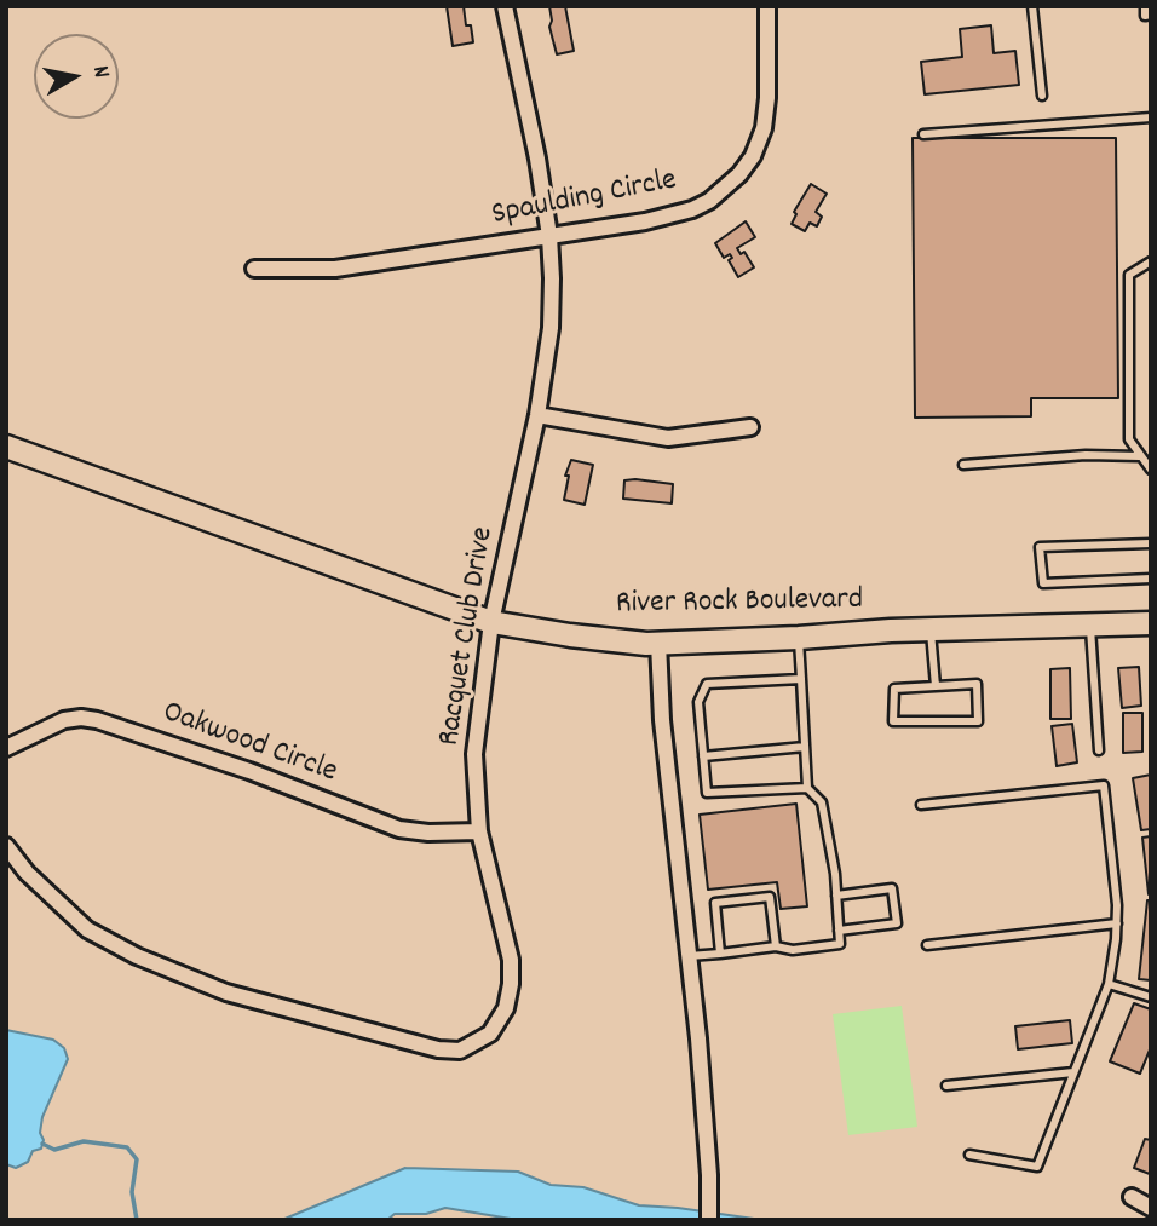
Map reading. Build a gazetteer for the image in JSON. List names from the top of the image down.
{
  "streets": {
    "street": [
      "Spaulding Circle",
      "River Rock Boulevard",
      "Racquet Club Drive",
      "Oakwood Circle"
    ]
  },
  "crossings": [
    ["Spaulding Circle", "Racquet Club Drive"],
    ["River Rock Boulevard", "Racquet Club Drive"],
    ["Racquet Club Drive", "Oakwood Circle"]
  ],
  "north": "right"
}
